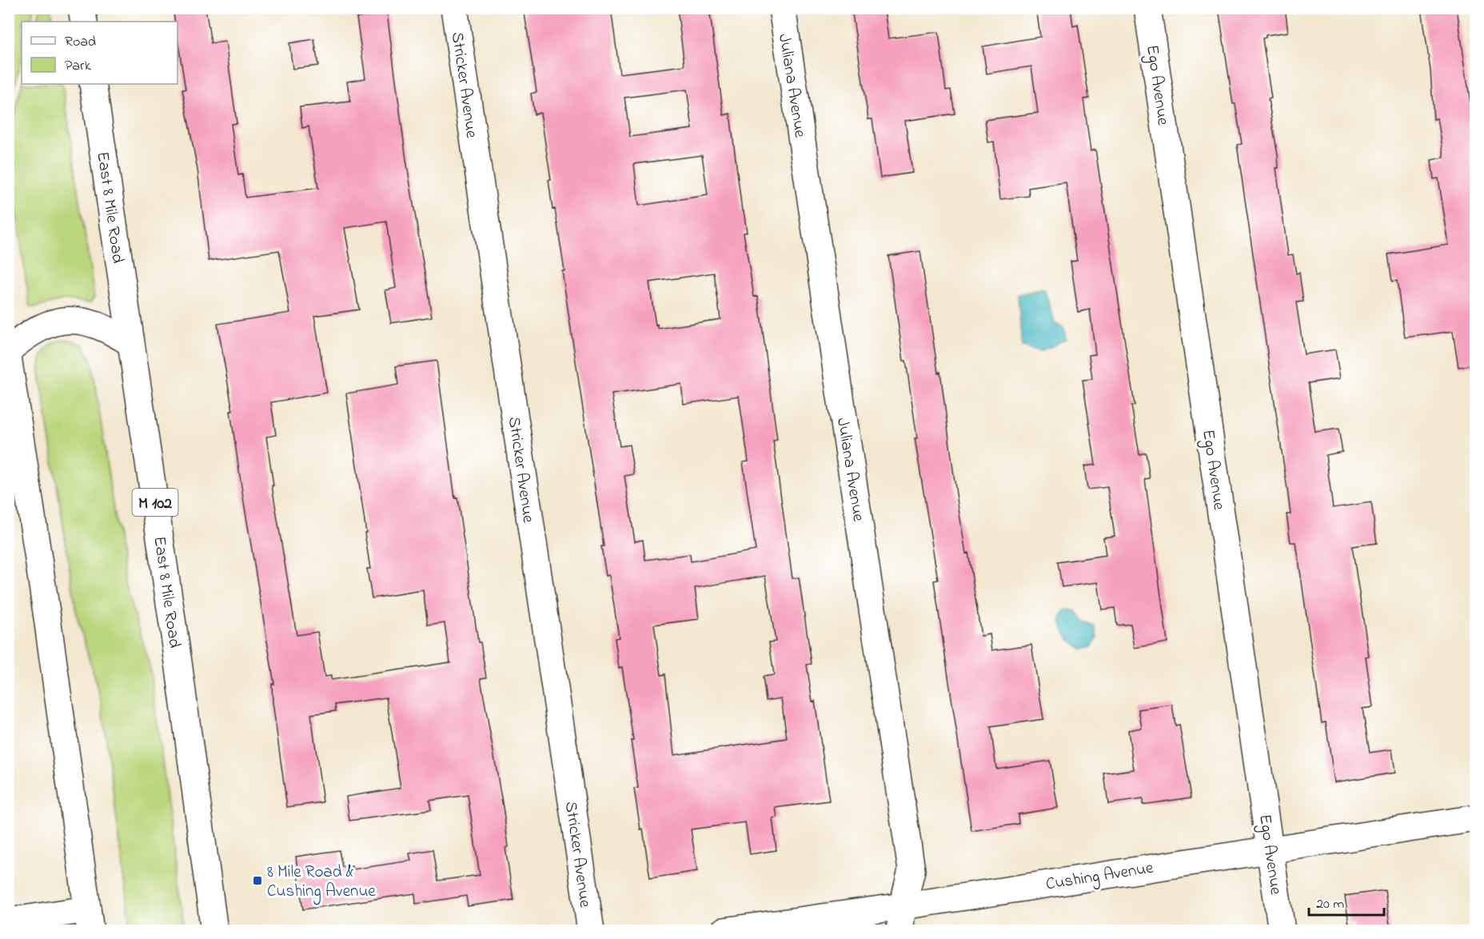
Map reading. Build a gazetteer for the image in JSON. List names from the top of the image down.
{
  "streets": {
    "main road": [
      "Stricker Avenue",
      "Ego Avenue",
      "Juliana Avenue",
      "East 8 Mile Road",
      "M 102",
      "Cushing Avenue"
    ]
  },
  "crossings": [
    ["Ego Avenue", "Cushing Avenue"],
    ["Juliana Avenue", "Cushing Avenue"]
  ],
  "places": {
    "transit": ["8 Mile Road & Cushing Avenue"]
  },
  "legend": ["Road", "Park"],
  "scale_bar": "20 m"
}
